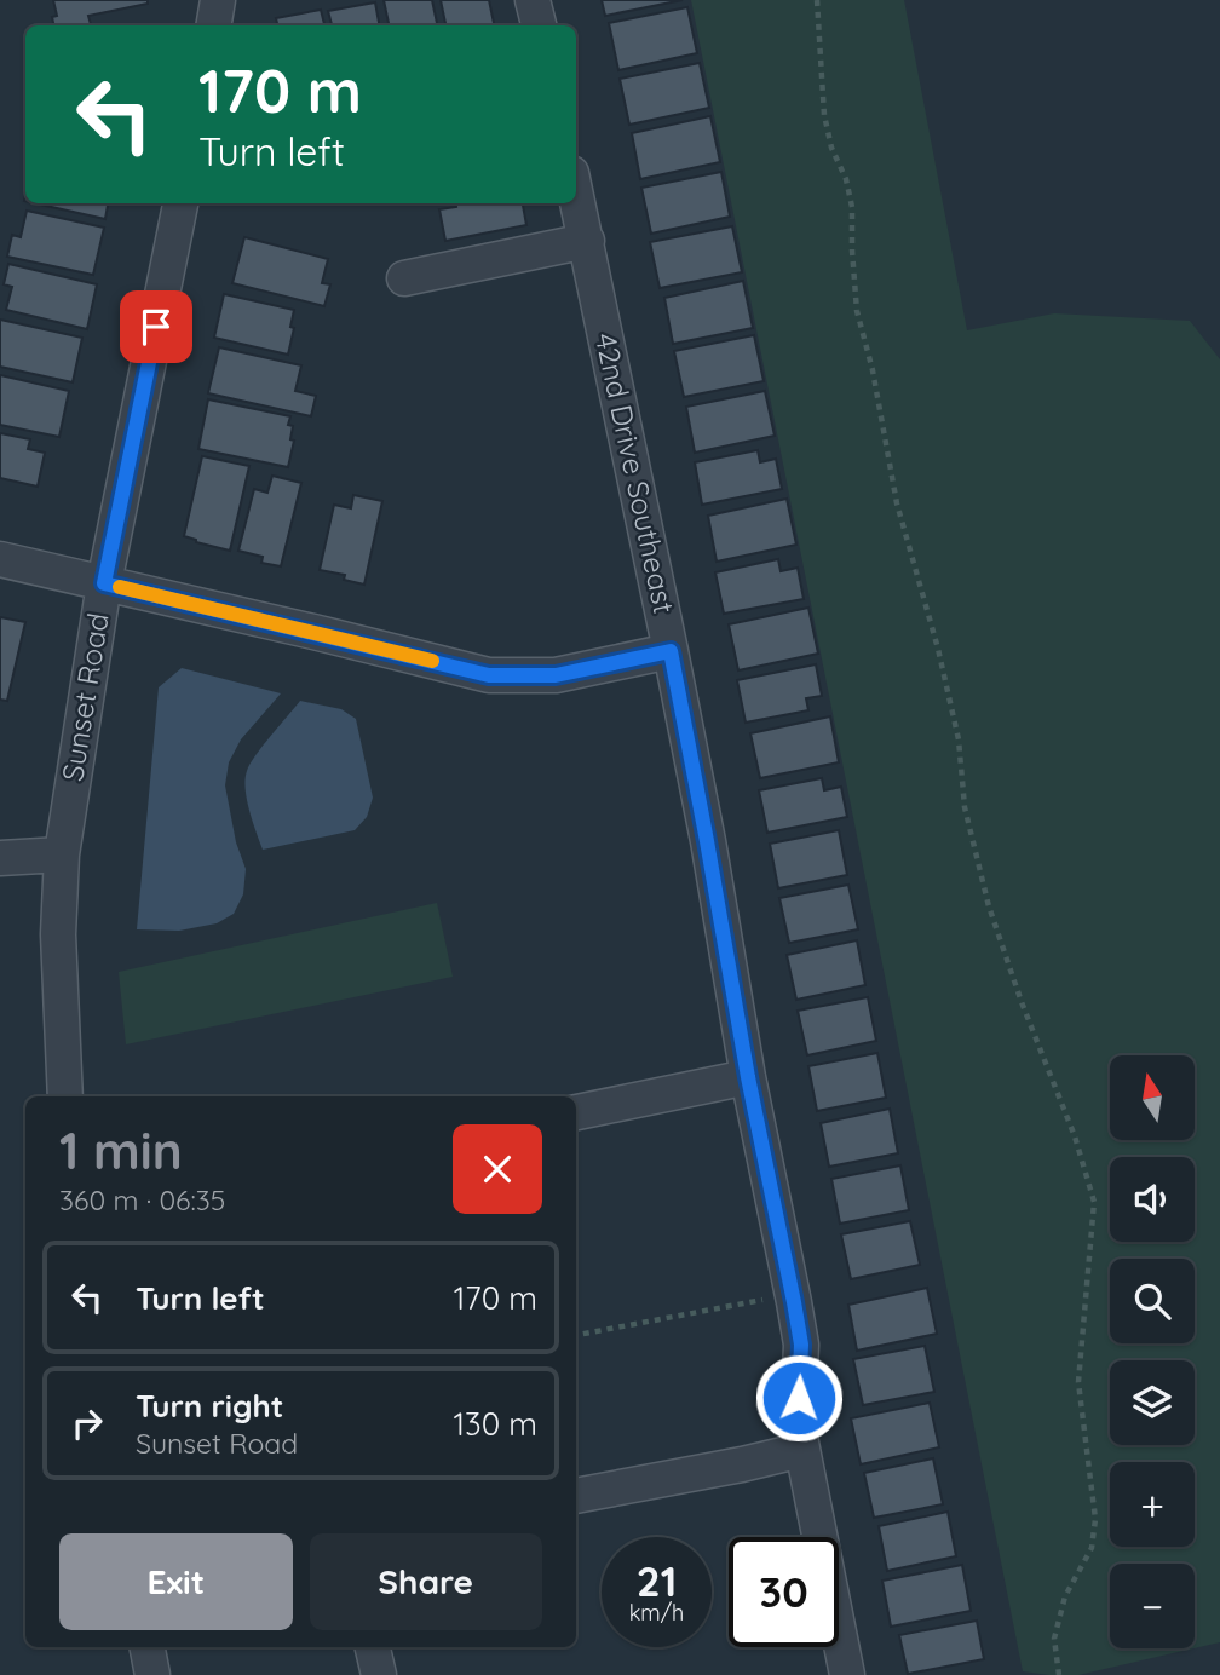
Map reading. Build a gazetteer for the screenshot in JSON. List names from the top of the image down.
{
  "streets": {
    "street": ["42nd Drive Southeast", "Sunset Road"]
  },
  "north": "top",
  "page": {
    "turn": ["170 m", "Turn left"],
    "map_buttons": ["+", "−"],
    "heading": ["1 min", "360 m · 06:35"],
    "list": [
      {
        "name": "Turn left",
        "value": "170 m"
      },
      {
        "name": "Turn right",
        "note": "Sunset Road",
        "value": "130 m"
      }
    ],
    "buttons": ["Exit", "Share"],
    "speed": "21 km/h",
    "limit": "30"
  }
}
